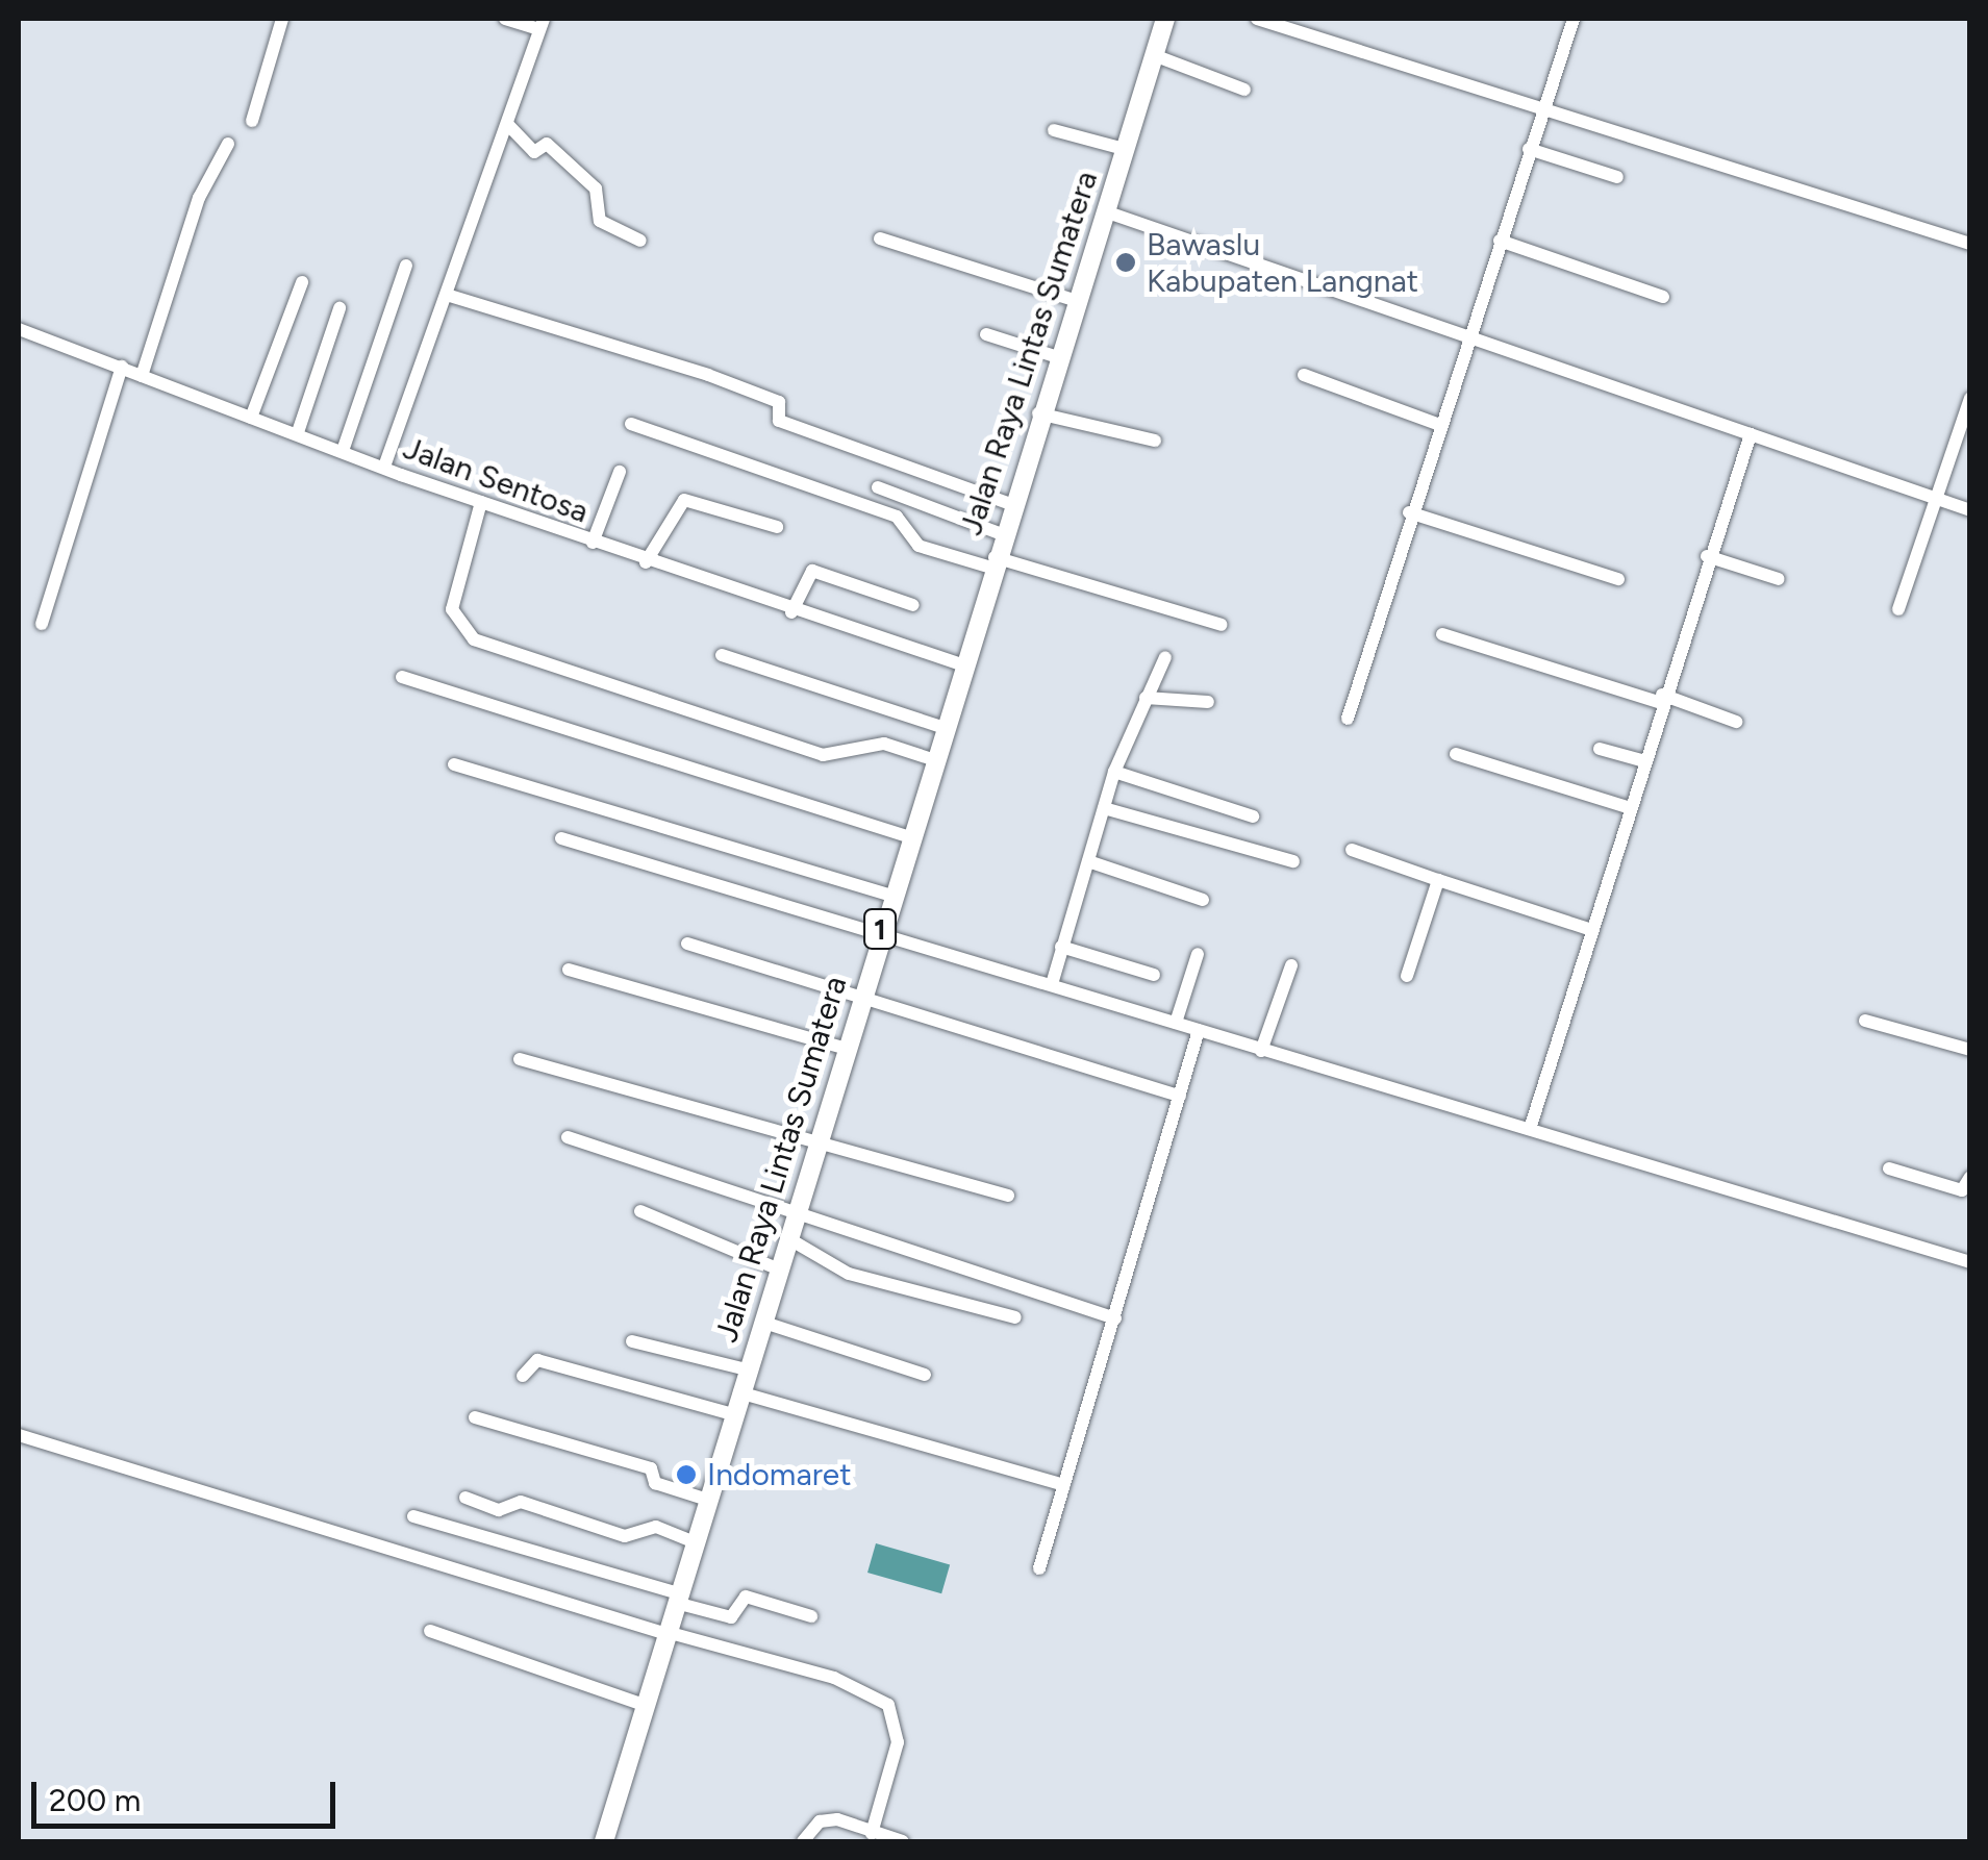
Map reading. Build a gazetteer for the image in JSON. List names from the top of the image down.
{
  "streets": {
    "highway": ["Jalan Raya Lintas Sumatera", "1"],
    "street": ["Jalan Sentosa"]
  },
  "crossings": [
    ["Jalan Raya Lintas Sumatera", "Jalan Sentosa"]
  ],
  "places": ["Bawaslu Kabupaten Langnat", "Indomaret"],
  "scale_bar": "200 m"
}
